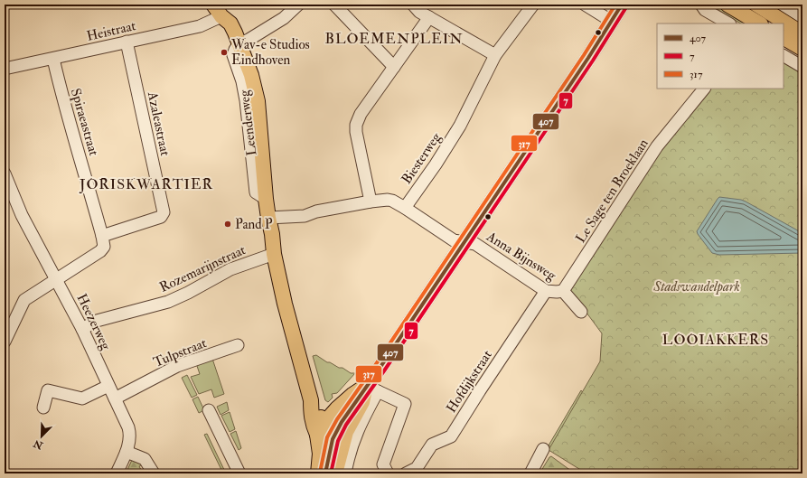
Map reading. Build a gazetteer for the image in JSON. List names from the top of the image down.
{
  "streets": {
    "main road": ["Leenderweg"],
    "street": [
      "Heistraat",
      "Spiraeastraat",
      "Azaleastraat",
      "Biesterweg",
      "Le Sage ten Broeklaan",
      "Anna Bijnsweg",
      "Rozemarijnstraat",
      "Heezerweg",
      "Tulpstraat",
      "Hofdijkstraat"
    ]
  },
  "crossings": [
    ["Heistraat", "Spiraeastraat"],
    ["Heistraat", "Leenderweg"],
    ["Heistraat", "Azaleastraat"],
    ["Spiraeastraat", "Azaleastraat"],
    ["Spiraeastraat", "Heezerweg"],
    ["Leenderweg", "Rozemarijnstraat"],
    ["Biesterweg", "Anna Bijnsweg"],
    ["Le Sage ten Broeklaan", "Anna Bijnsweg"],
    ["Anna Bijnsweg", "Hofdijkstraat"],
    ["Rozemarijnstraat", "Heezerweg"],
    ["Heezerweg", "Tulpstraat"]
  ],
  "districts": ["BLOEMENPLEIN", "JORISKWARTIER", "LOOIAKKERS"],
  "parks": ["Stadswandelpark"],
  "places": ["Wav-e Studios Eindhoven", "Pand P"],
  "lines": ["transit line 407", "transit line 317", "transit line 7"],
  "legend": ["407", "7", "317"],
  "north": "bottom left"
}
